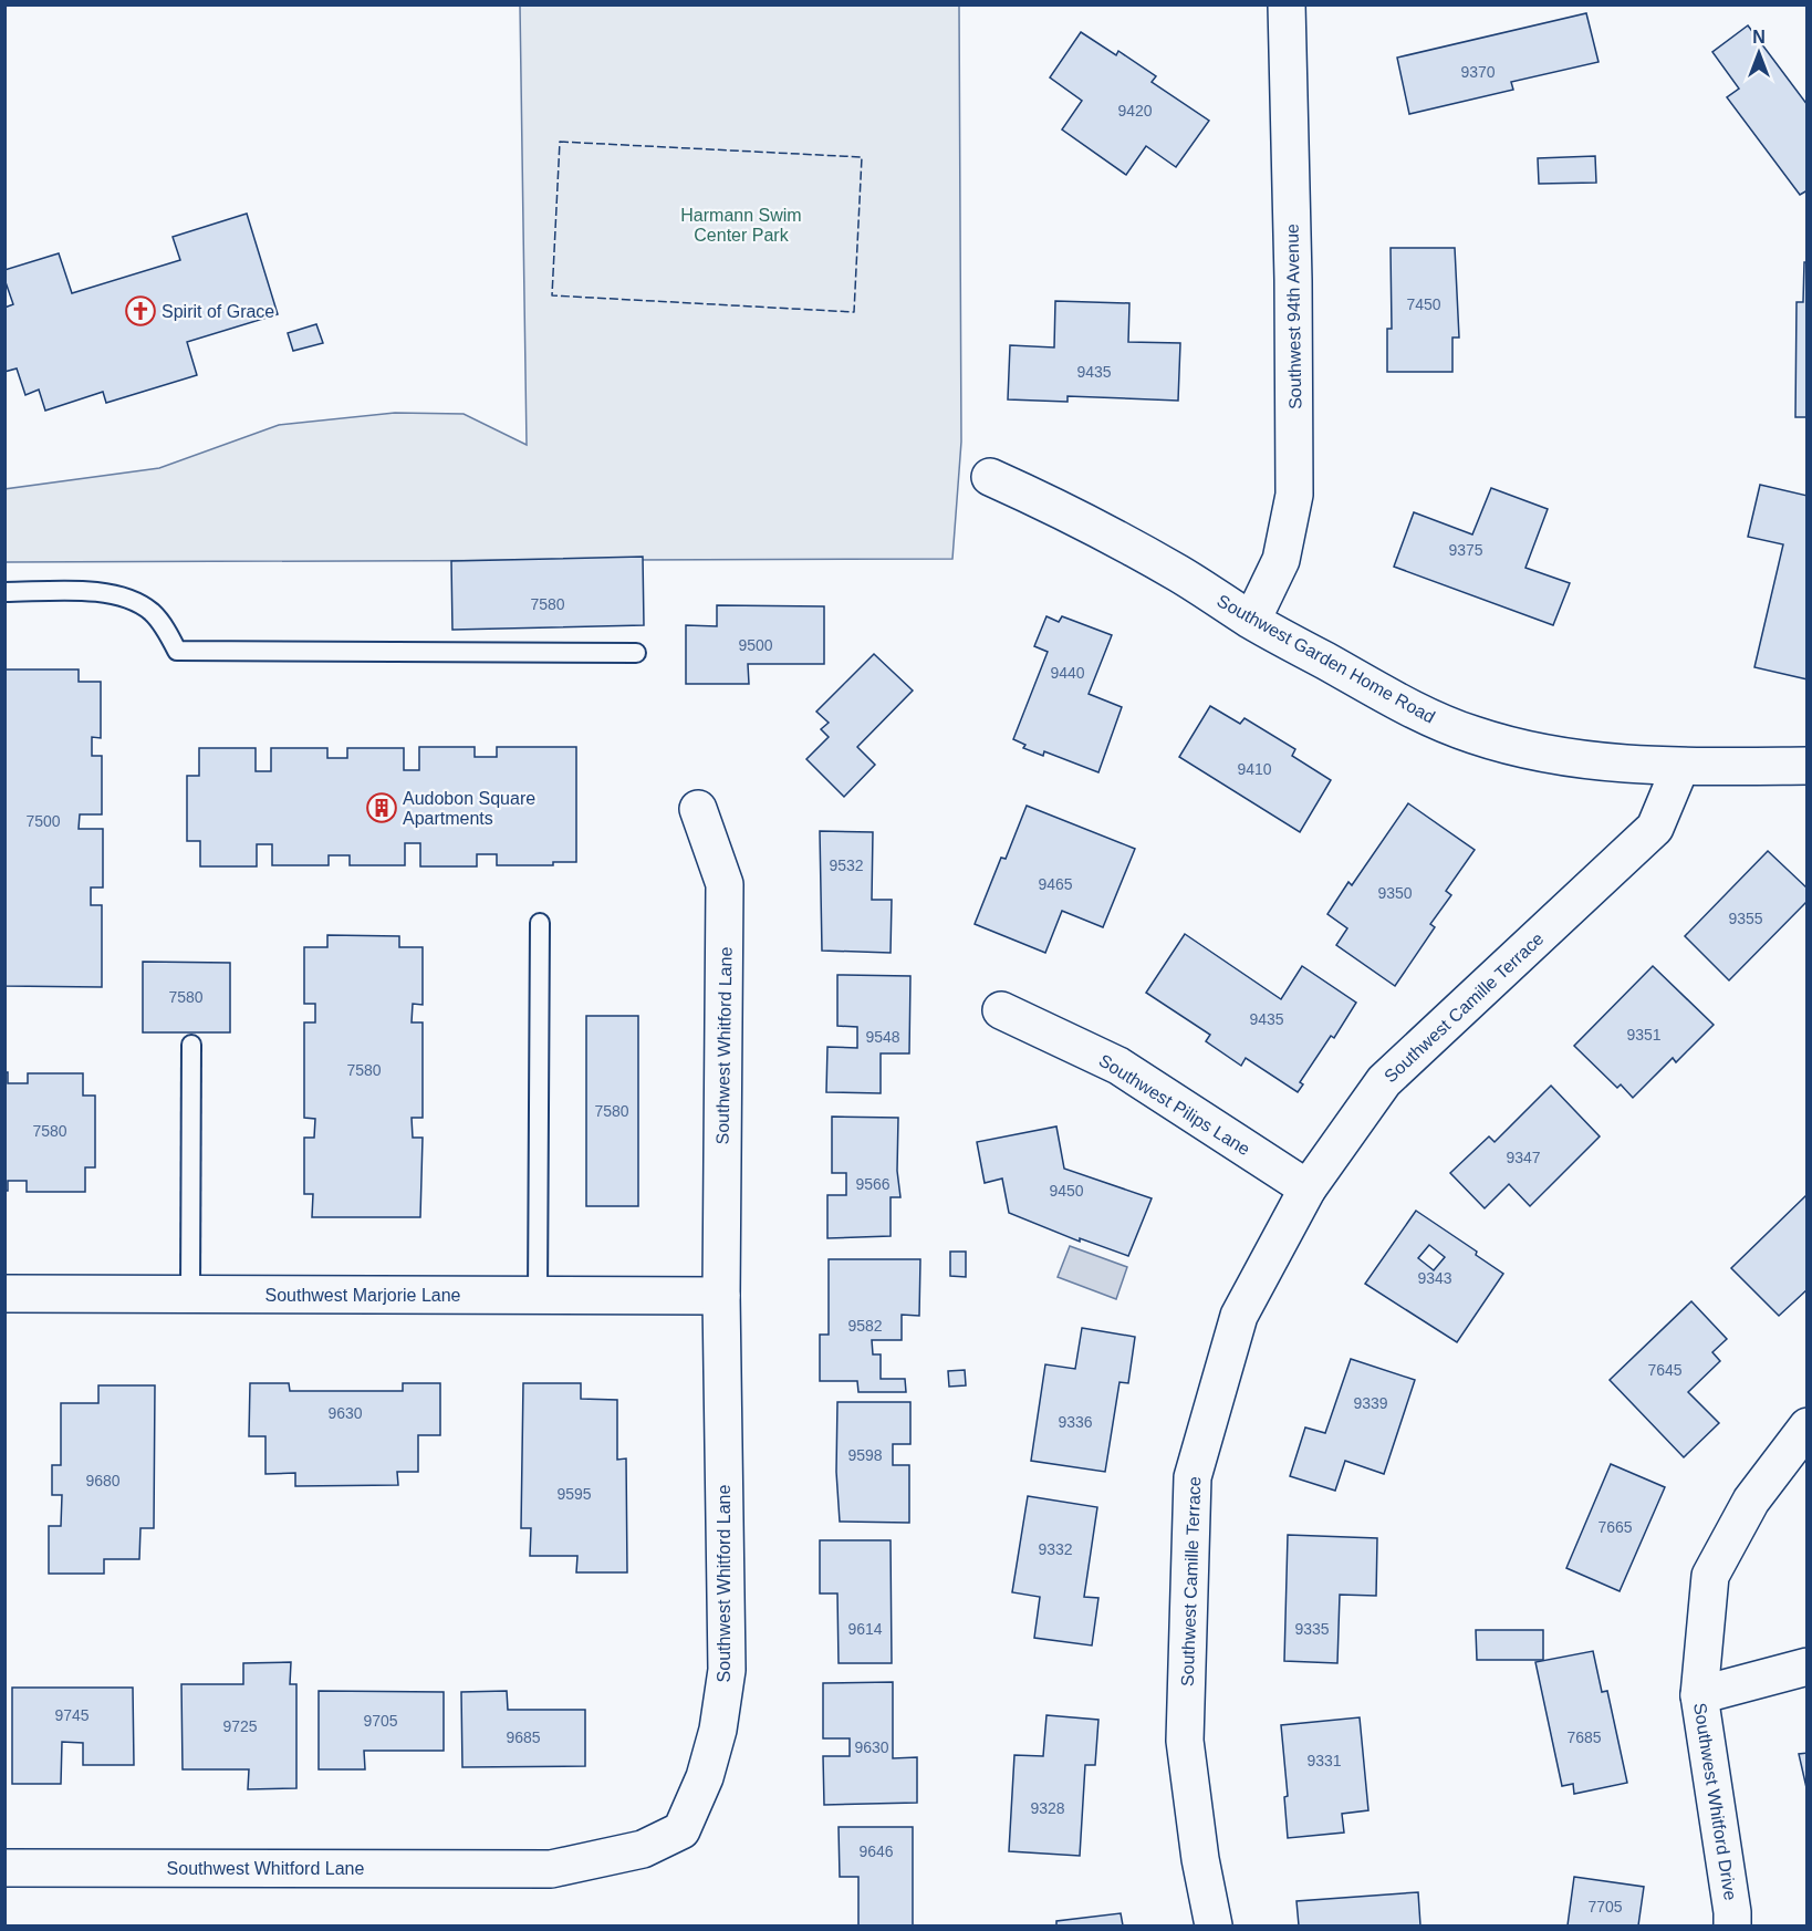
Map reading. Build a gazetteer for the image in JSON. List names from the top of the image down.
{
  "streets": {
    "street": [
      "Southwest 94th Avenue",
      "Southwest Garden Home Road",
      "Southwest Camille Terrace",
      "Southwest Whitford Lane",
      "Southwest Pilips Lane",
      "Southwest Marjorie Lane",
      "Southwest Whitford Drive"
    ]
  },
  "crossings": [
    ["Southwest 94th Avenue", "Southwest Garden Home Road"],
    ["Southwest Garden Home Road", "Southwest Camille Terrace"],
    ["Southwest Camille Terrace", "Southwest Pilips Lane"],
    ["Southwest Whitford Lane", "Southwest Marjorie Lane"]
  ],
  "parks": ["Harmann Swim Center Park"],
  "places": {
    "church": ["Spirit of Grace"],
    "building": ["Audobon Square Apartments"]
  },
  "house_numbers": [
    "9370",
    "9420",
    "7450",
    "9435",
    "9375",
    "7580",
    "9500",
    "9440",
    "9410",
    "7500",
    "9532",
    "9465",
    "9350",
    "9355",
    "7580",
    "9435",
    "9351",
    "9548",
    "7580",
    "7580",
    "7580",
    "9347",
    "9566",
    "9450",
    "9343",
    "9582",
    "7645",
    "9339",
    "9630",
    "9336",
    "9598",
    "9680",
    "9595",
    "7665",
    "9332",
    "9614",
    "9335",
    "9745",
    "9705",
    "9725",
    "9685",
    "7685",
    "9630",
    "9331",
    "9328",
    "9646",
    "7705"
  ],
  "north": "top"
}
